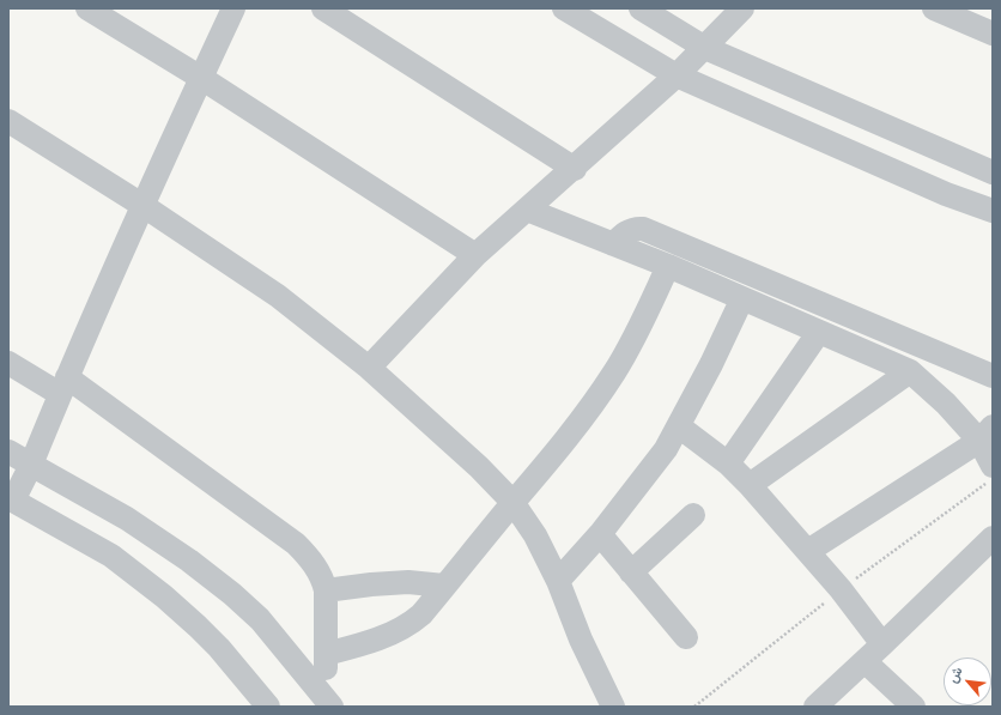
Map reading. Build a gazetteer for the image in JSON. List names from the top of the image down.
{
  "north": "top left"
}
